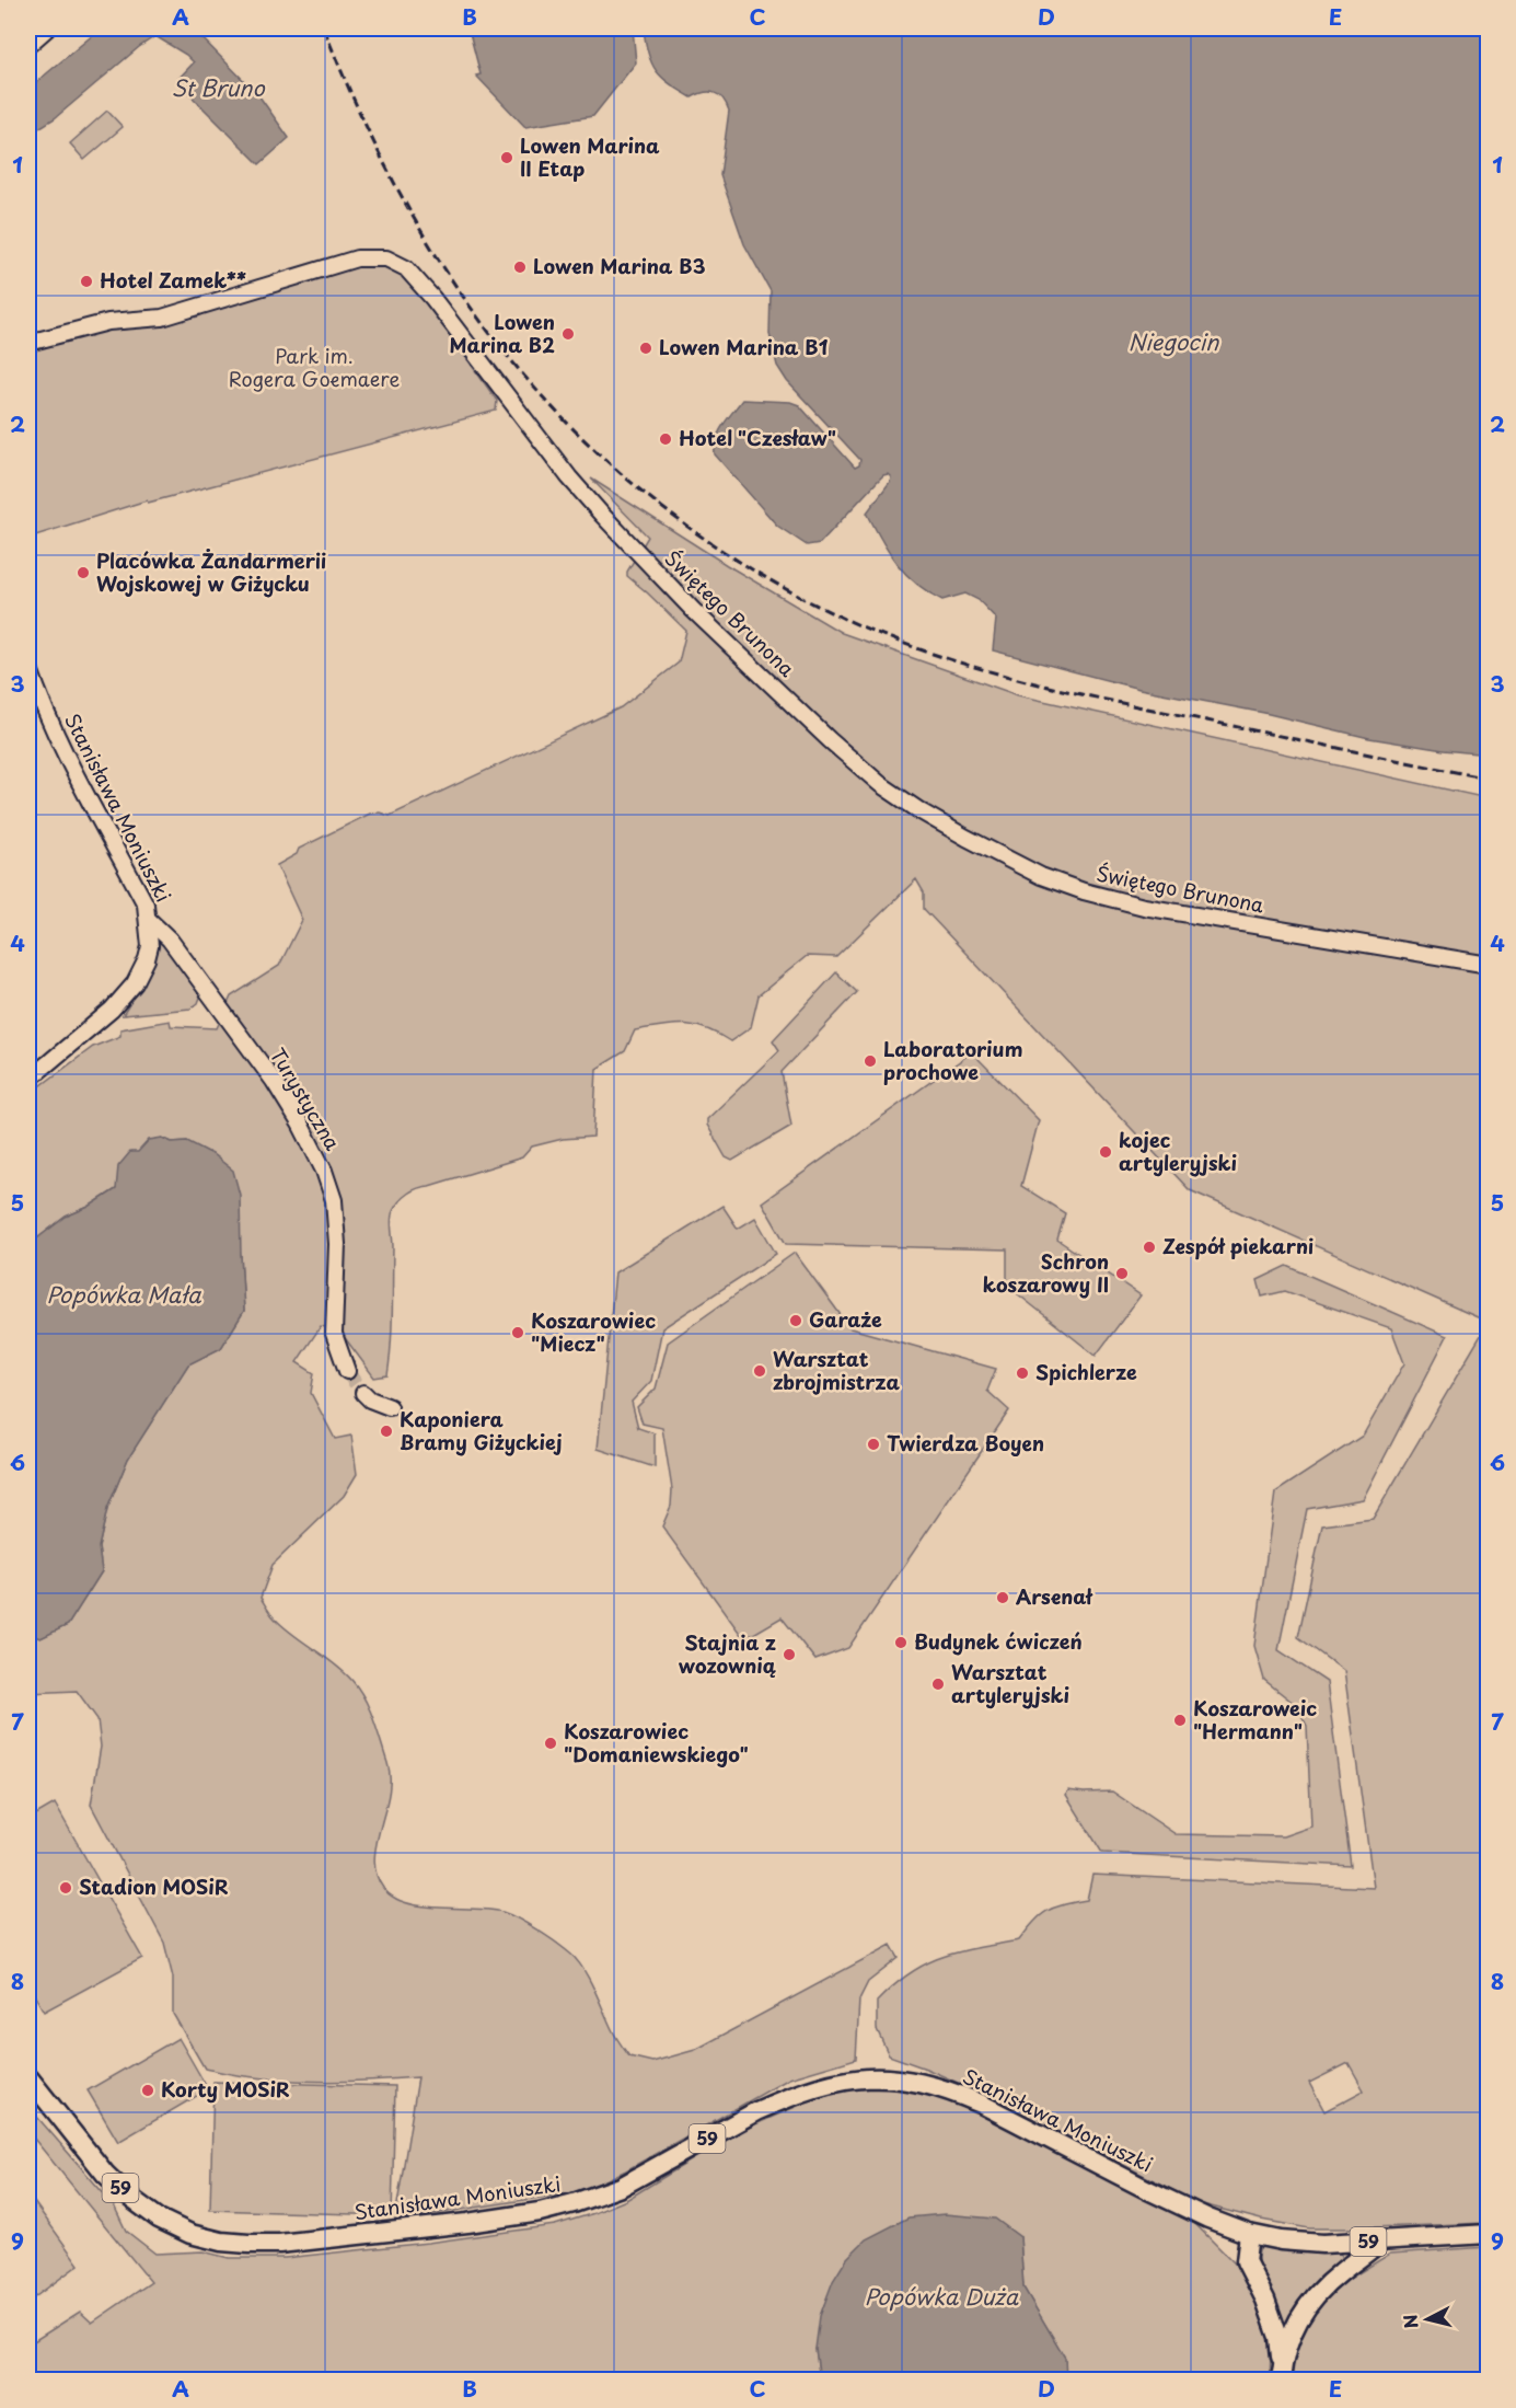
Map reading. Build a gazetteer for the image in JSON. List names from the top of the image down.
{
  "streets": {
    "main road": ["Stanisława Moniuszki", "59"],
    "street": ["Świętego Brunona", "Turystyczna"]
  },
  "crossings": [
    ["Stanisława Moniuszki", "Turystyczna"]
  ],
  "water": [
    "St Bruno",
    "Niegocin",
    "Popówka Mała",
    "Popówka Duża"
  ],
  "parks": ["Park im. Rogera Goemaere"],
  "places": [
    "Lowen Marina II Etap",
    "Lowen Marina B3",
    "Hotel Zamek**",
    "Lowen Marina B2",
    "Lowen Marina B1",
    "Hotel \"Czesław\"",
    "Placówka Żandarmerii Wojskowej w Giżycku",
    "Laboratorium prochowe",
    "kojec artyleryjski",
    "Zespół piekarni",
    "Schron koszarowy II",
    "Garaże",
    "Koszarowiec \"Miecz\"",
    "Warsztat zbrojmistrza",
    "Spichlerze",
    "Kaponiera Bramy Giżyckiej",
    "Twierdza Boyen",
    "Arsenał",
    "Budynek ćwiczeń",
    "Stajnia z wozownią",
    "Warsztat artyleryjski",
    "Koszaroweic \"Hermann\"",
    "Koszarowiec \"Domaniewskiego\"",
    "Stadion MOSiR",
    "Korty MOSiR"
  ],
  "north": "left",
  "grid": {
    "columns": [
      "A",
      "B",
      "C",
      "D",
      "E"
    ],
    "rows": [
      "1",
      "2",
      "3",
      "4",
      "5",
      "6",
      "7",
      "8",
      "9"
    ]
  }
}
